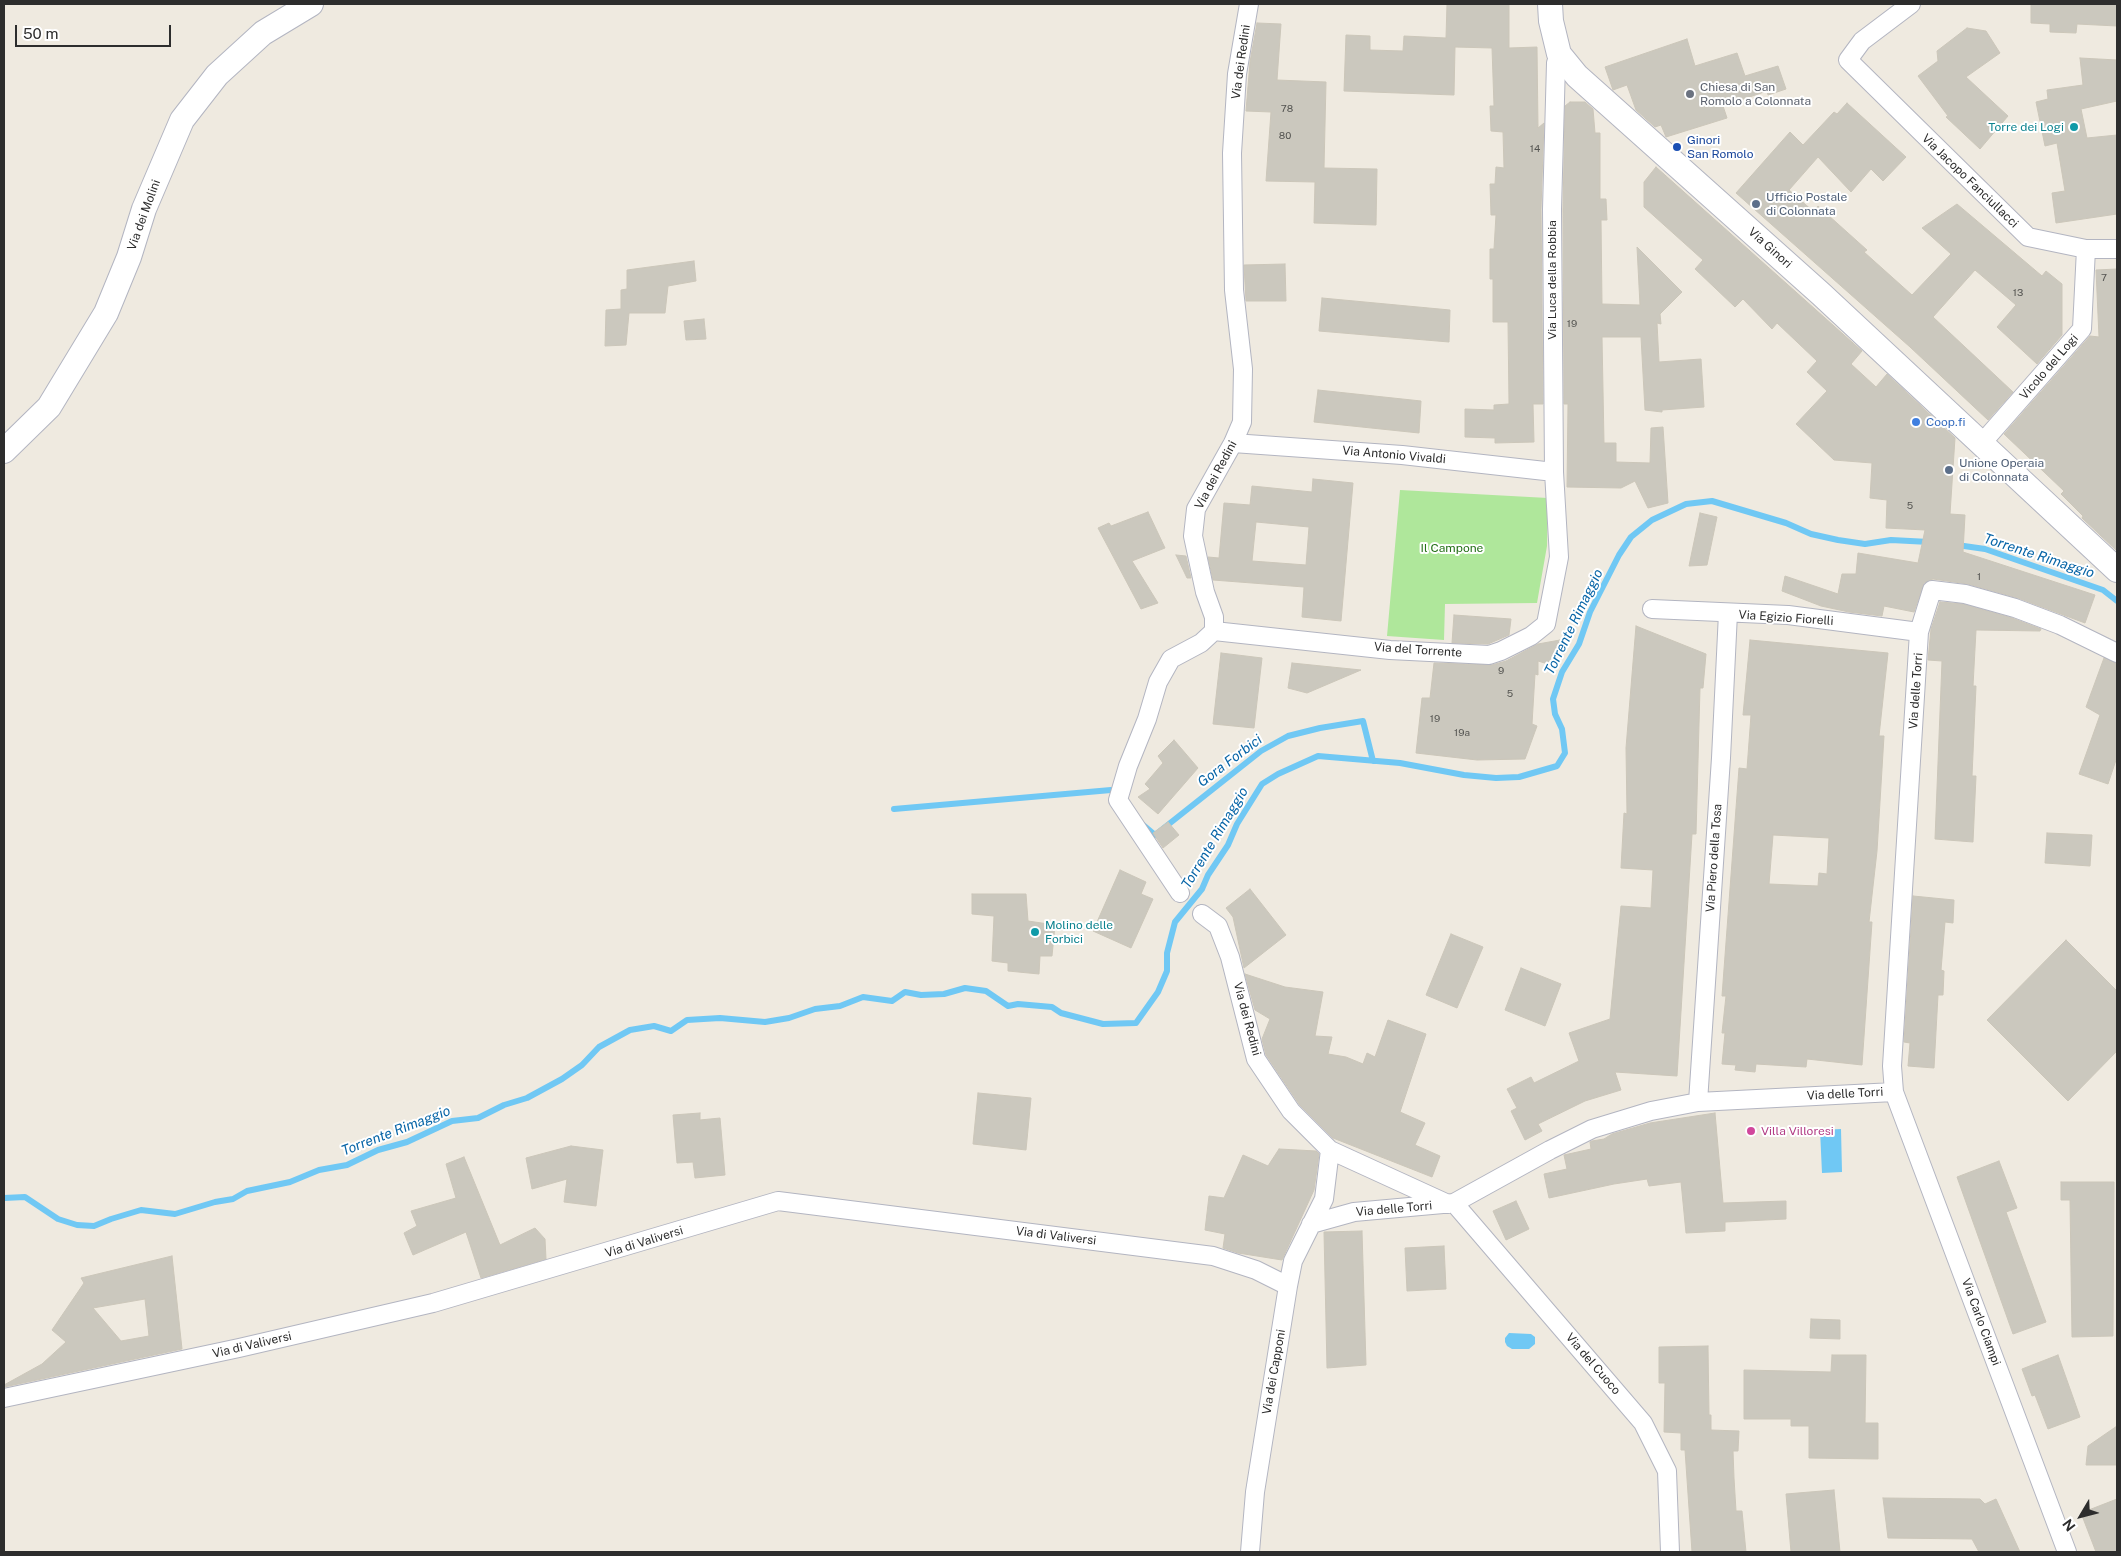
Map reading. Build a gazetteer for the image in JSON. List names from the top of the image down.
{
  "streets": {
    "street": [
      "Via dei Redini",
      "Via Jacopo Fanciullacci",
      "Via dei Molini",
      "Via Ginori",
      "Via Luca della Robbia",
      "Vicolo del Logi",
      "Via Antonio Vivaldi",
      "Via Egizio Fiorelli",
      "Via del Torrente",
      "Via delle Torri",
      "Via Piero della Tosa",
      "Via di Valiversi",
      "Via Carlo Ciampi",
      "Via del Cuoco",
      "Via dei Capponi"
    ]
  },
  "crossings": [
    ["Via dei Redini", "Via Antonio Vivaldi"],
    ["Via dei Redini", "Via del Torrente"],
    ["Via dei Redini", "Via delle Torri"],
    ["Via dei Redini", "Via dei Capponi"],
    ["Via Jacopo Fanciullacci", "Vicolo del Logi"],
    ["Via Ginori", "Via Luca della Robbia"],
    ["Via Ginori", "Vicolo del Logi"],
    ["Via Luca della Robbia", "Via Antonio Vivaldi"],
    ["Via Luca della Robbia", "Via del Torrente"],
    ["Via Egizio Fiorelli", "Via delle Torri"],
    ["Via Egizio Fiorelli", "Via Piero della Tosa"],
    ["Via delle Torri", "Via Piero della Tosa"],
    ["Via delle Torri", "Via Carlo Ciampi"],
    ["Via delle Torri", "Via del Cuoco"],
    ["Via delle Torri", "Via dei Capponi"],
    ["Via di Valiversi", "Via dei Capponi"]
  ],
  "water": ["Torrente Rimaggio", "Gora Forbici"],
  "parks": ["Il Campone"],
  "places": [
    "Chiesa di San Romolo a Colonnata",
    "Torre dei Logi",
    "Ginori San Romolo",
    "Ufficio Postale di Colonnata",
    "Coop.fi",
    "Unione Operaia di Colonnata",
    "Molino delle Forbici",
    "Villa Villoresi"
  ],
  "house_numbers": [
    "78",
    "80",
    "14",
    "7",
    "13",
    "19",
    "5",
    "1",
    "9",
    "5",
    "19",
    "19a"
  ],
  "scale_bar": "50 m",
  "north": "bottom left"
}
